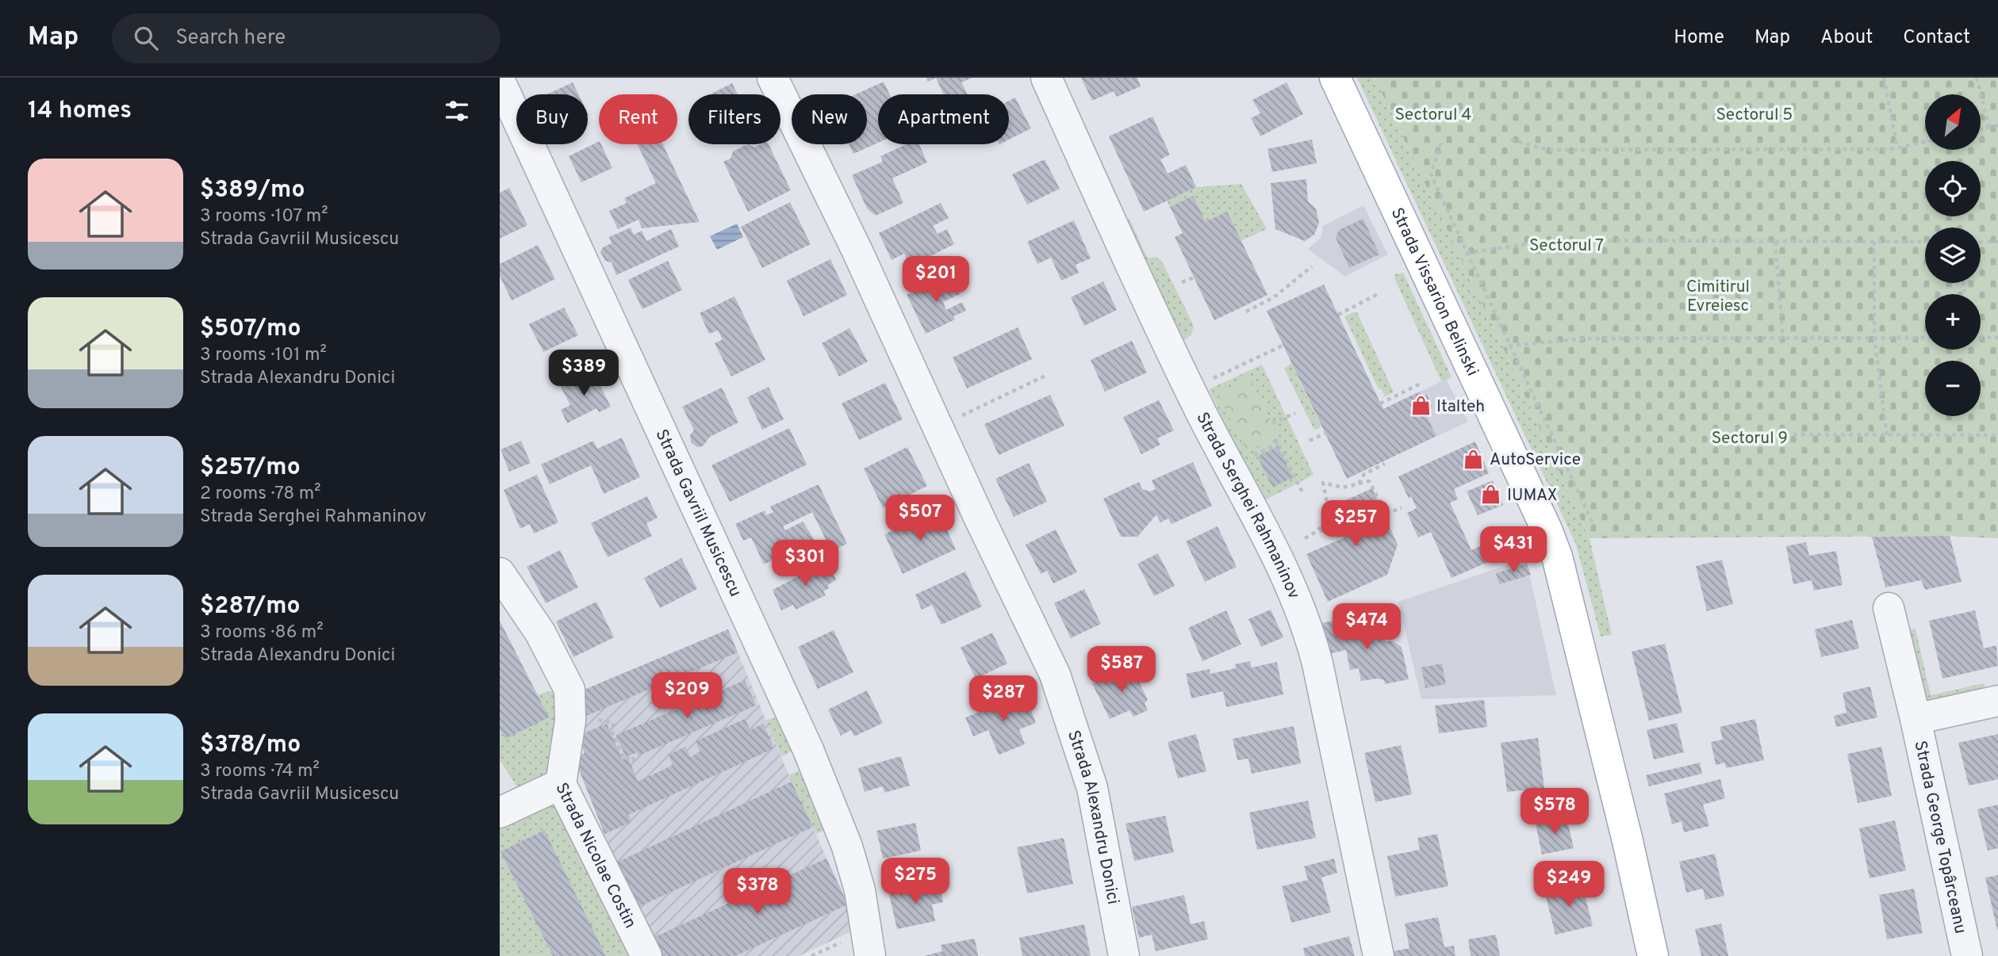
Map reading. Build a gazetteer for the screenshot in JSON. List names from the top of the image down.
{
  "streets": {
    "main road": ["Strada Vissarion Belinski"],
    "street": [
      "Strada Serghei Rahmaninov",
      "Strada Gavriil Musicescu",
      "Strada Alexandru Donici",
      "Strada George Topârceanu",
      "Strada Nicolae Costin"
    ]
  },
  "parks": [
    "Sectorul 4",
    "Sectorul 5",
    "Sectorul 7",
    "Cimitirul Evreiesc",
    "Sectorul 9"
  ],
  "places": {
    "shop": ["Italteh", "AutoService", "IUMAX"]
  },
  "north": "top right",
  "page": {
    "header": "Map",
    "search": "Search here",
    "nav": [
      "Home",
      "Map",
      "About",
      "Contact"
    ],
    "heading": "14 homes",
    "map_buttons": ["+", "−"],
    "chip": [
      "Buy",
      "Rent",
      "Filters",
      "New",
      "Apartment"
    ],
    "list": [
      {
        "name": "$389/mo",
        "note": "3 rooms · 107 m² · Strada Gavriil Musicescu"
      },
      {
        "name": "$507/mo",
        "note": "3 rooms · 101 m² · Strada Alexandru Donici"
      },
      {
        "name": "$257/mo",
        "note": "2 rooms · 78 m² · Strada Serghei Rahmaninov"
      },
      {
        "name": "$287/mo",
        "note": "3 rooms · 86 m² · Strada Alexandru Donici"
      },
      {
        "name": "$378/mo",
        "note": "3 rooms · 74 m² · Strada Gavriil Musicescu"
      }
    ],
    "price": [
      "$201",
      "$389",
      "$507",
      "$257",
      "$431",
      "$301",
      "$474",
      "$587",
      "$209",
      "$287",
      "$578",
      "$275",
      "$249",
      "$378"
    ]
  }
}
